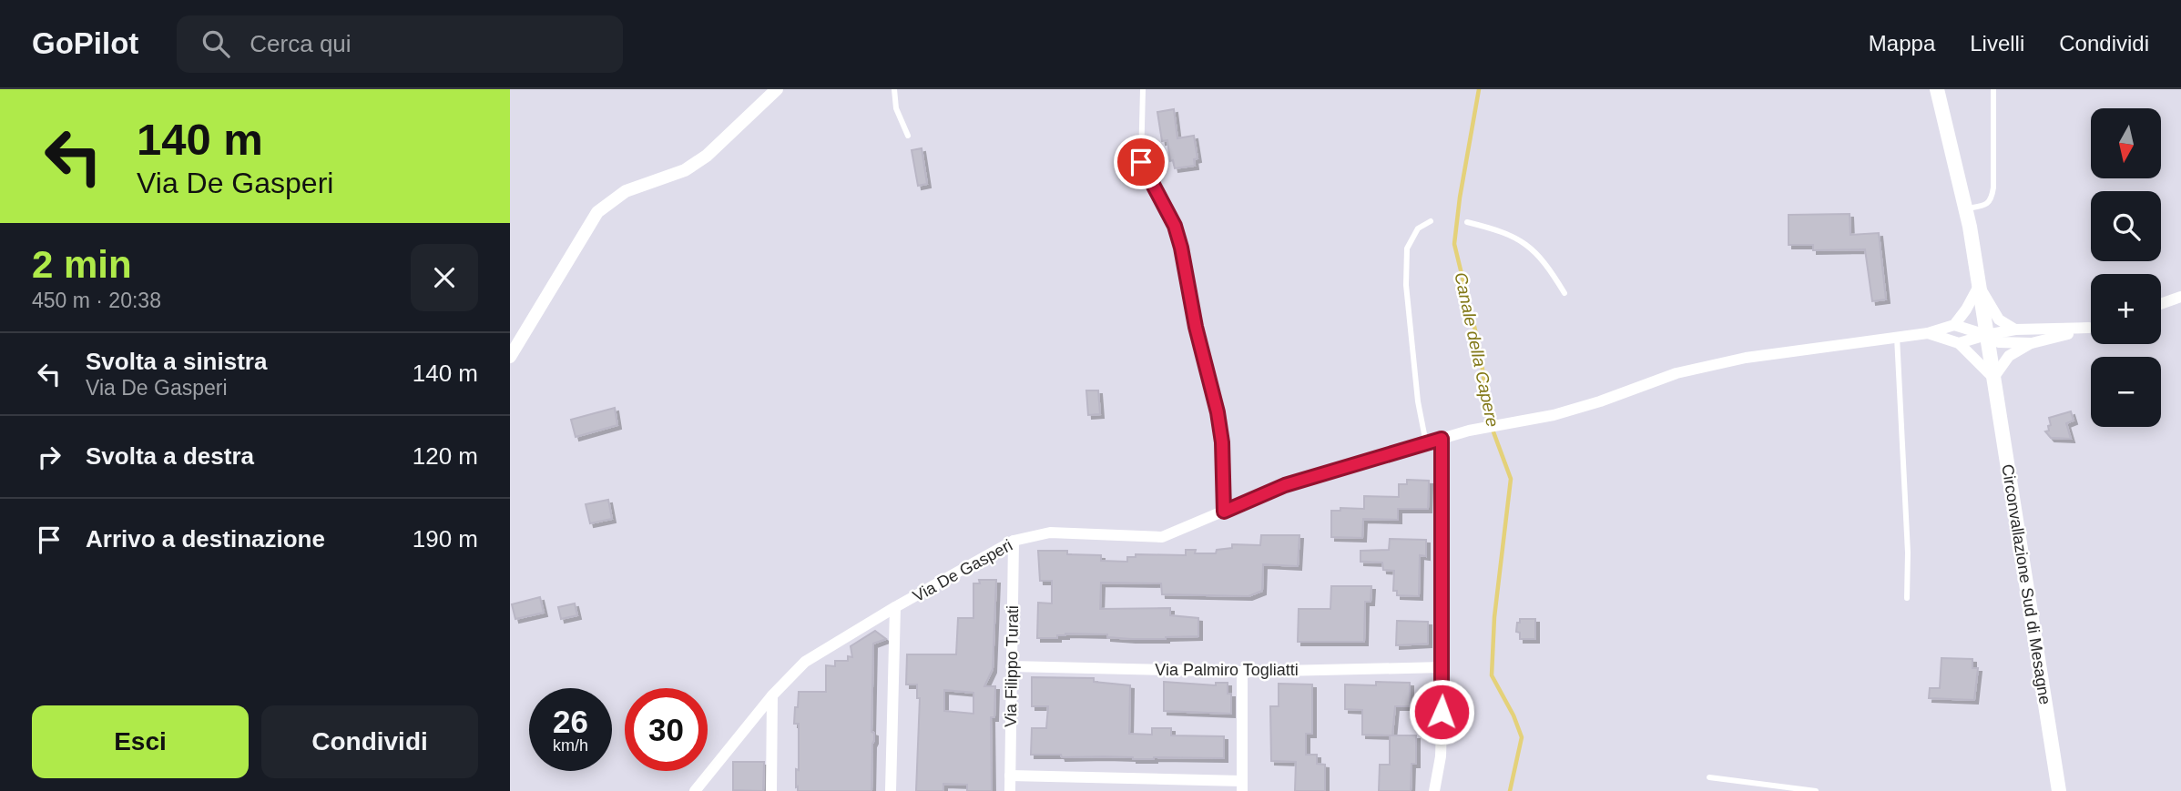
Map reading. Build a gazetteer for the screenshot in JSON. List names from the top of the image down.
{
  "streets": {
    "main road": ["Circonvallazione Sud di Mesagne"],
    "street": ["Via De Gasperi", "Via Filippo Turati", "Via Palmiro Togliatti"]
  },
  "crossings": [
    ["Via De Gasperi", "Via Filippo Turati"],
    ["Via Filippo Turati", "Via Palmiro Togliatti"]
  ],
  "water": ["Canale della Capere"],
  "north": "bottom",
  "page": {
    "header": "GoPilot",
    "search": "Cerca qui",
    "nav": ["Mappa", "Livelli", "Condividi"],
    "turn": ["140 m", "Via De Gasperi"],
    "map_buttons": ["+", "−"],
    "heading": ["2 min", "450 m · 20:38"],
    "list": [
      {
        "name": "Svolta a sinistra",
        "note": "Via De Gasperi",
        "value": "140 m"
      },
      {
        "name": "Svolta a destra",
        "value": "120 m"
      },
      {
        "name": "Arrivo a destinazione",
        "value": "190 m"
      }
    ],
    "speed": "26 km/h",
    "limit": "30",
    "buttons": ["Esci", "Condividi"]
  }
}
